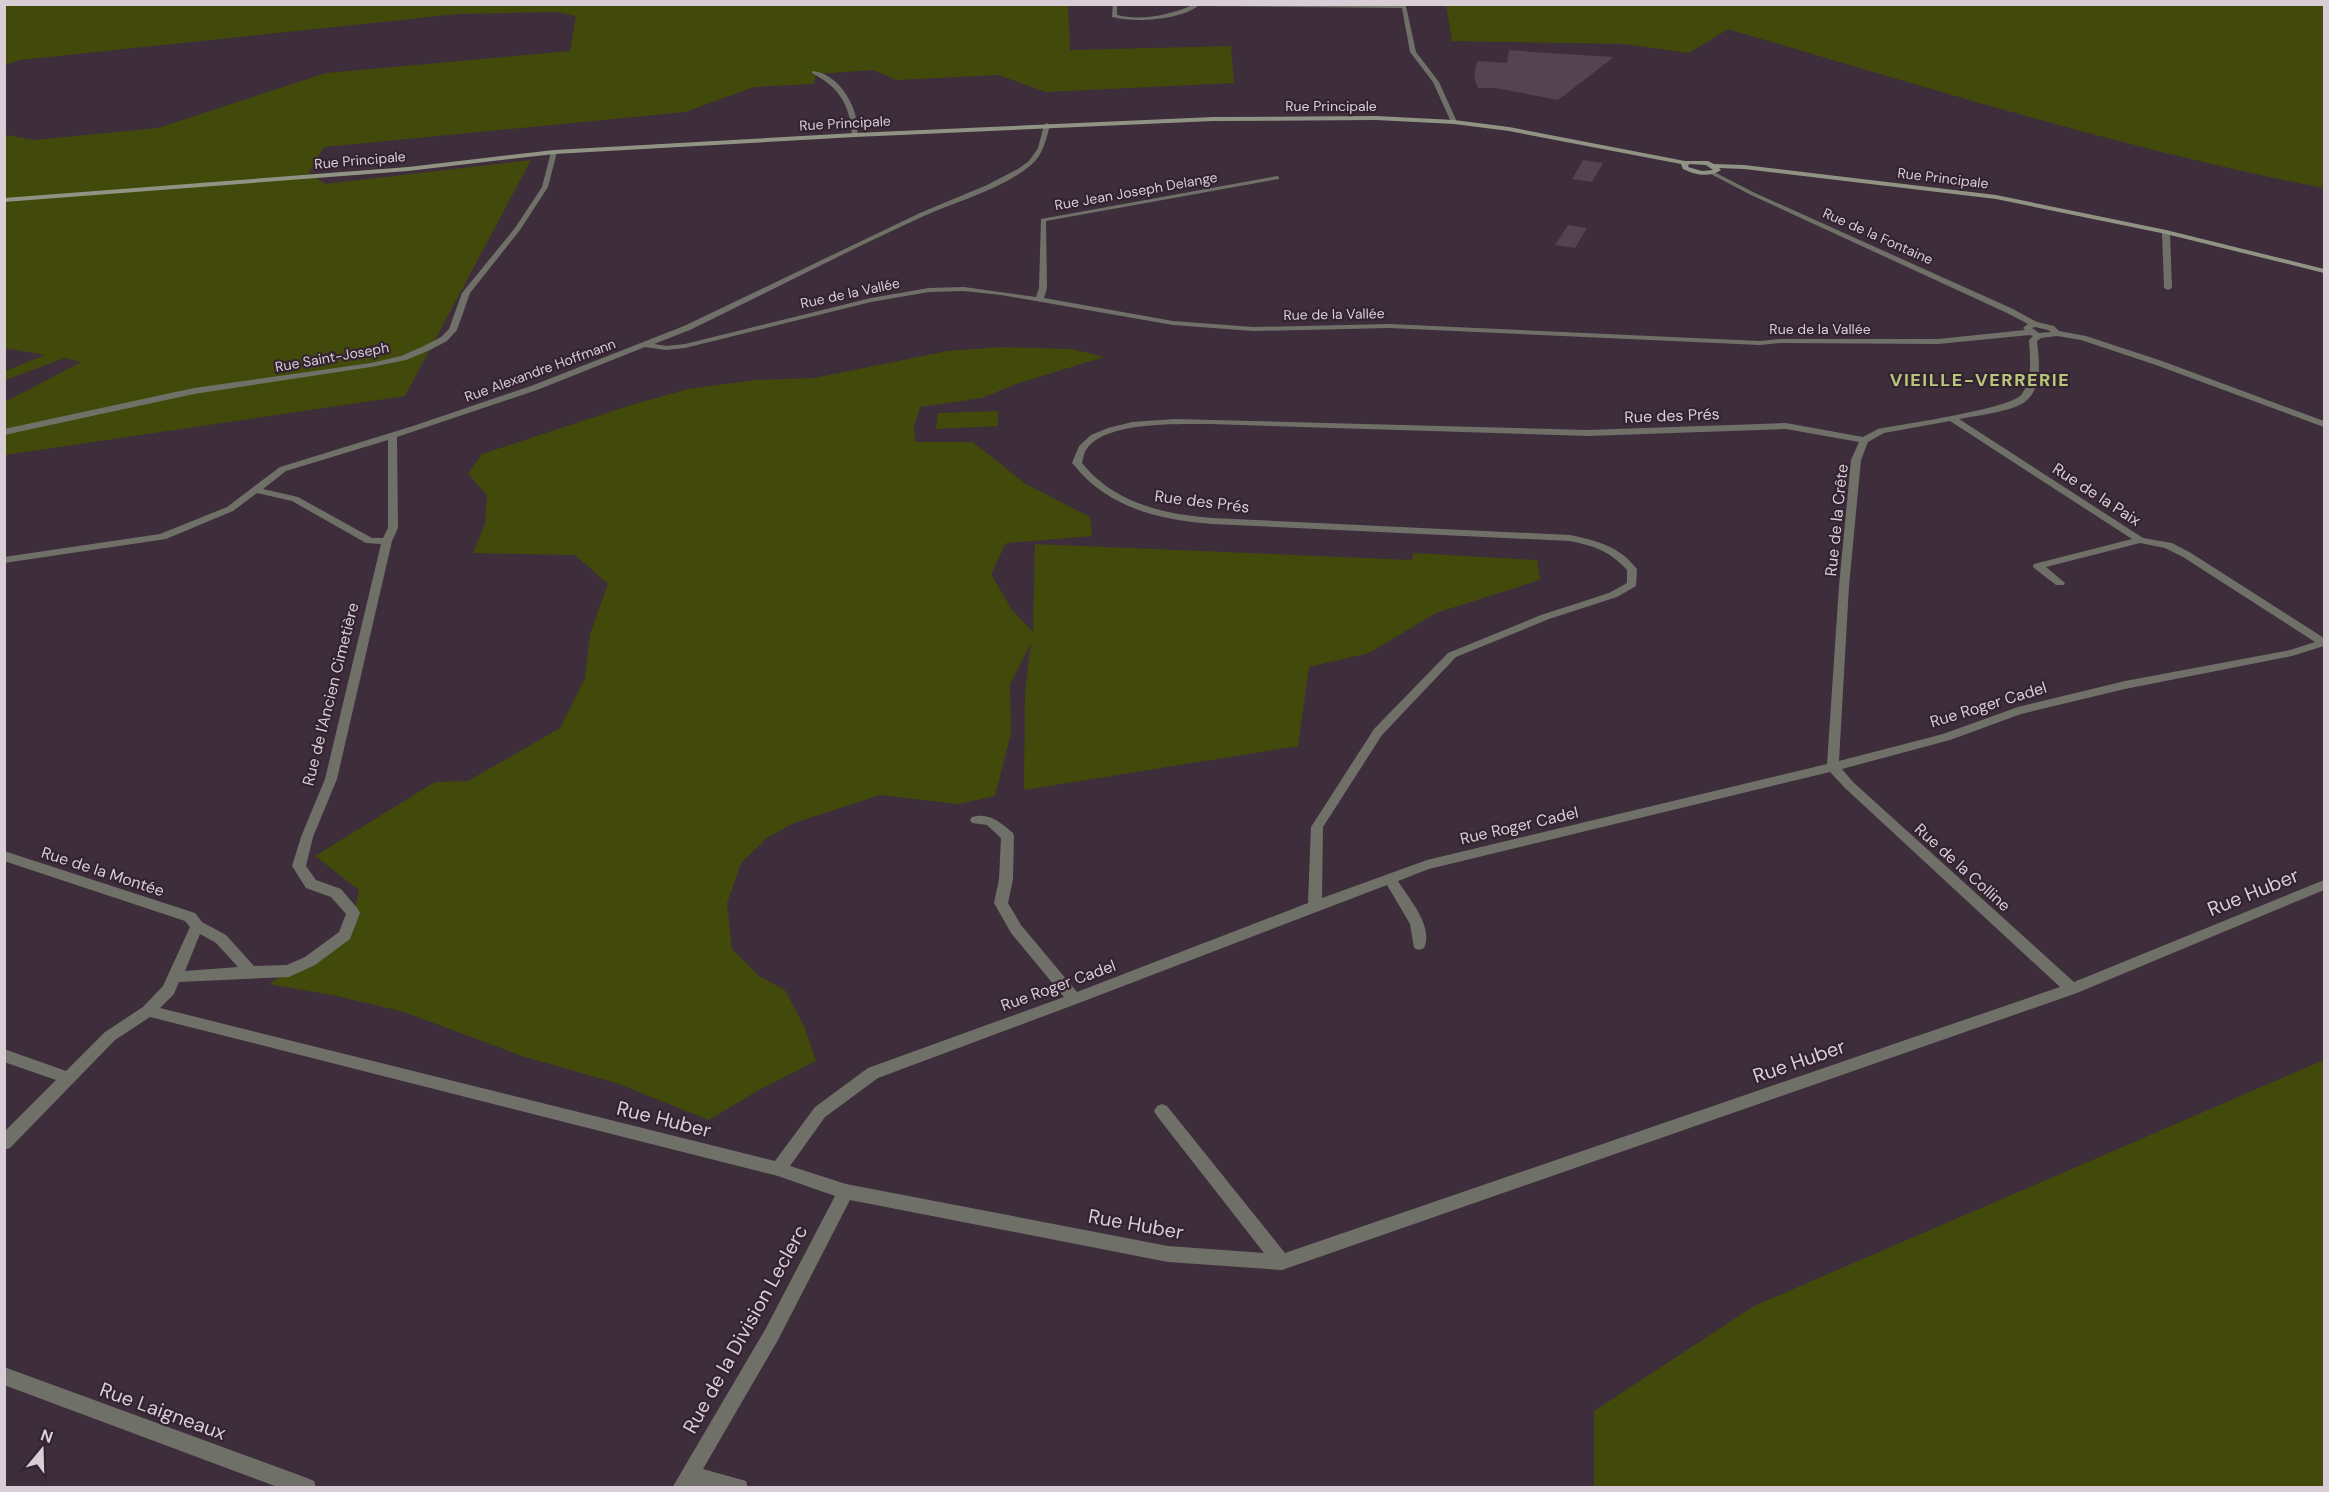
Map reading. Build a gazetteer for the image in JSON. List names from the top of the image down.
{
  "streets": {
    "street": [
      "Rue Principale",
      "Rue Jean Joseph Delange",
      "Rue de la Fontaine",
      "Rue de la Vallée",
      "Rue Saint-Joseph",
      "Rue Alexandre Hoffmann",
      "Rue des Prés",
      "Rue de la Paix",
      "Rue de la Crête",
      "Rue de l'Ancien Cimetière",
      "Rue Roger Cadel",
      "Rue de la Colline",
      "Rue de la Montée",
      "Rue Huber",
      "Rue de la Division Leclerc",
      "Rue Laigneaux"
    ]
  },
  "crossings": [
    ["Rue Principale", "Rue de la Fontaine"],
    ["Rue Principale", "Rue Saint-Joseph"],
    ["Rue Principale", "Rue Alexandre Hoffmann"],
    ["Rue Jean Joseph Delange", "Rue de la Vallée"],
    ["Rue de la Fontaine", "Rue de la Vallée"],
    ["Rue de la Vallée", "Rue Alexandre Hoffmann"],
    ["Rue Alexandre Hoffmann", "Rue de l'Ancien Cimetière"],
    ["Rue des Prés", "Rue de la Crête"],
    ["Rue des Prés", "Rue Roger Cadel"],
    ["Rue de la Paix", "Rue Roger Cadel"],
    ["Rue de la Crête", "Rue Roger Cadel"],
    ["Rue de la Crête", "Rue de la Colline"],
    ["Rue Roger Cadel", "Rue de la Colline"],
    ["Rue Roger Cadel", "Rue Huber"],
    ["Rue de la Colline", "Rue Huber"],
    ["Rue Huber", "Rue de la Division Leclerc"]
  ],
  "districts": ["VIEILLE-VERRERIE"],
  "north": "top"
}
